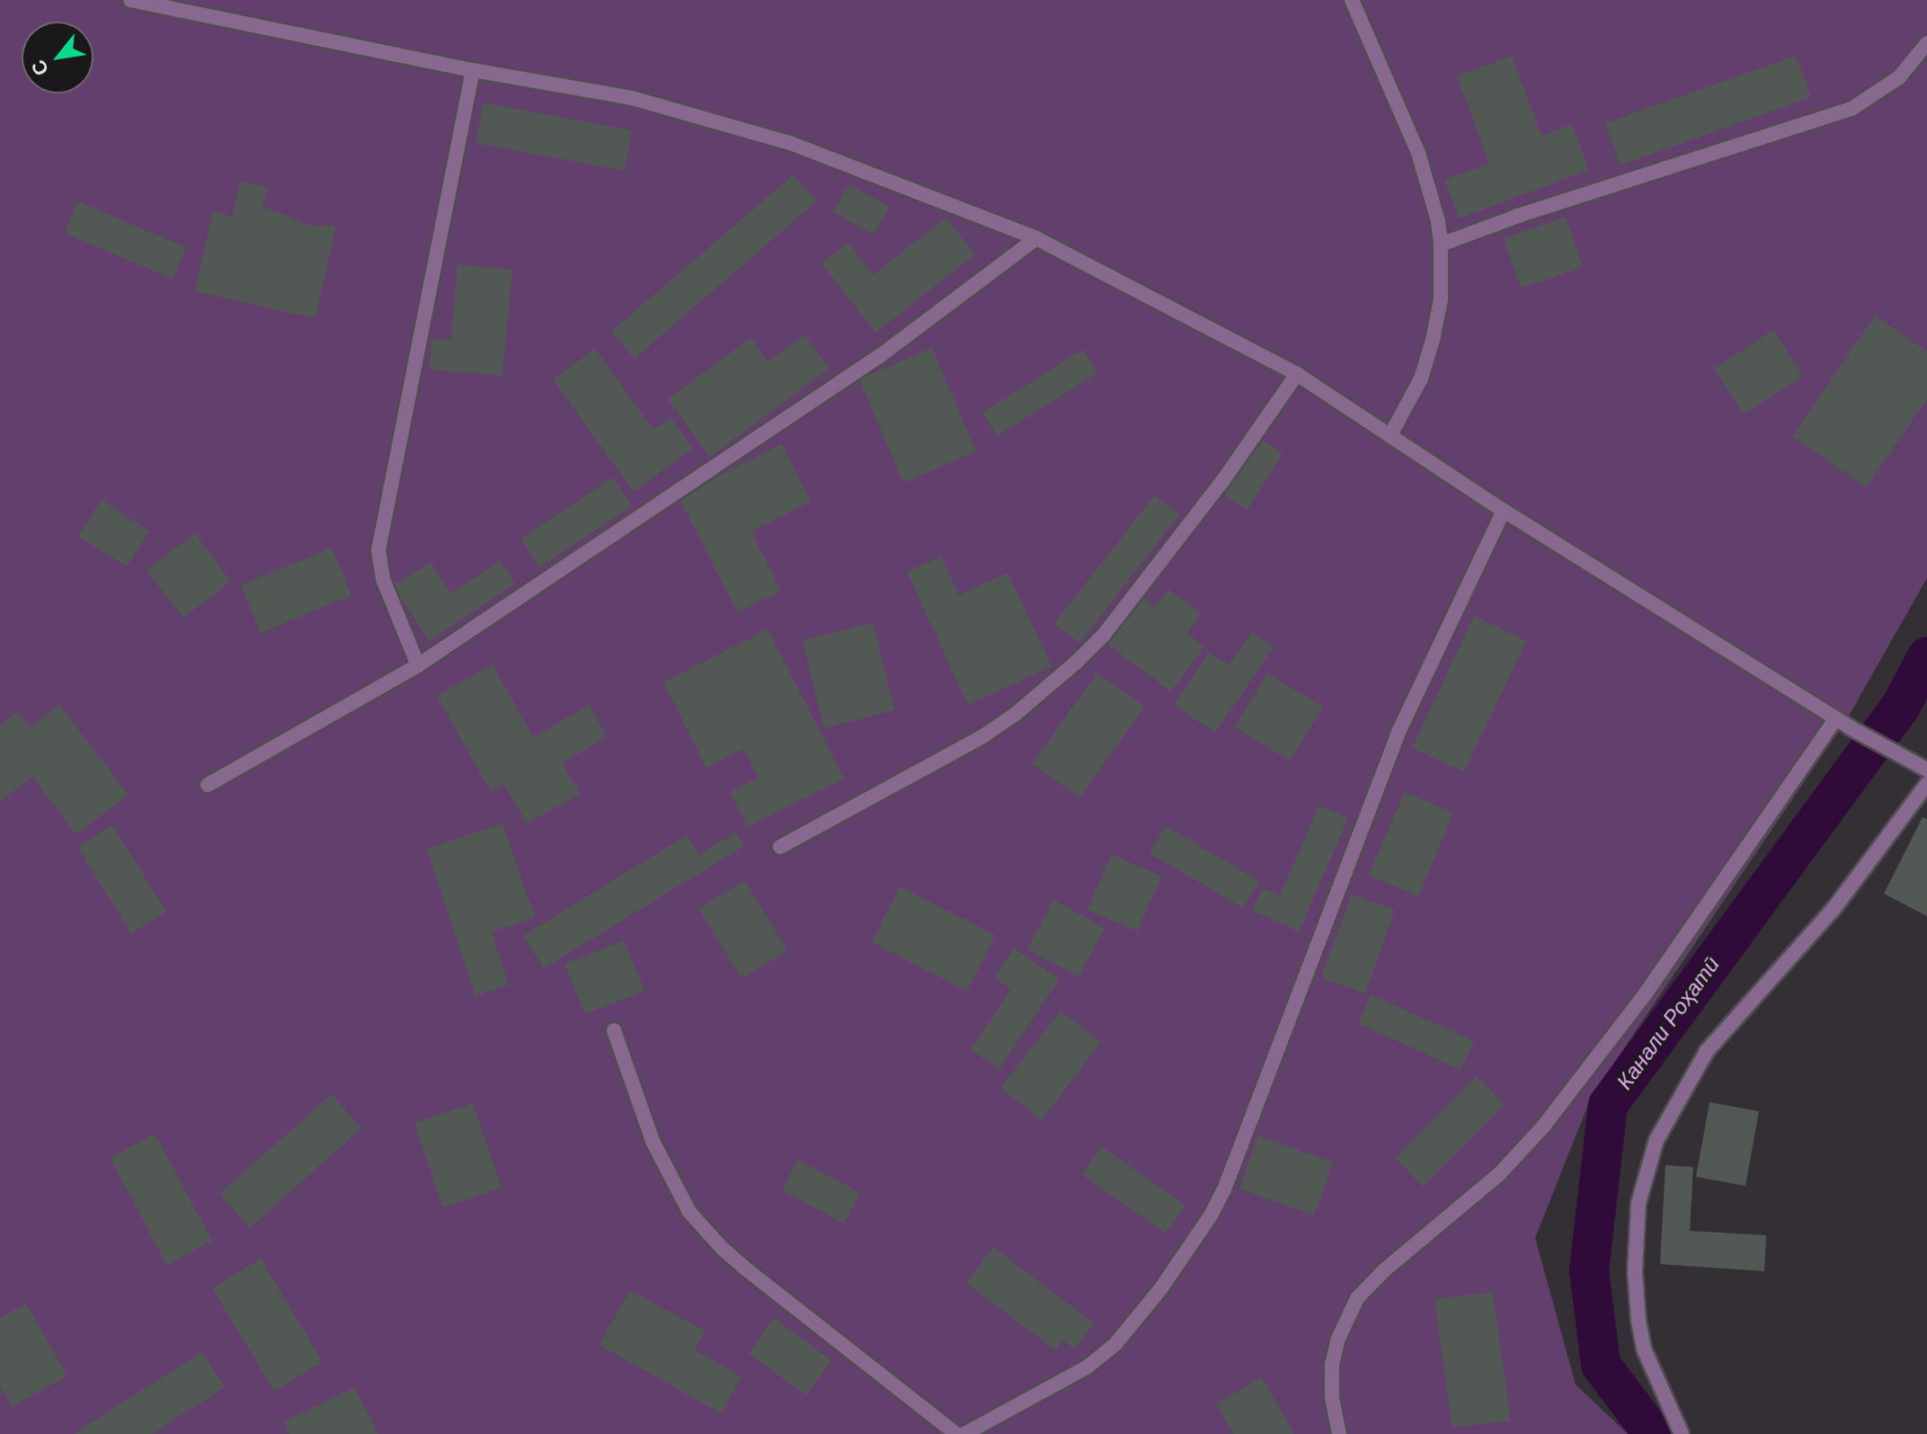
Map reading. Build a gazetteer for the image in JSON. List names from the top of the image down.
{
  "water": ["Канали Роҳатӣ"],
  "north": "bottom left"
}
